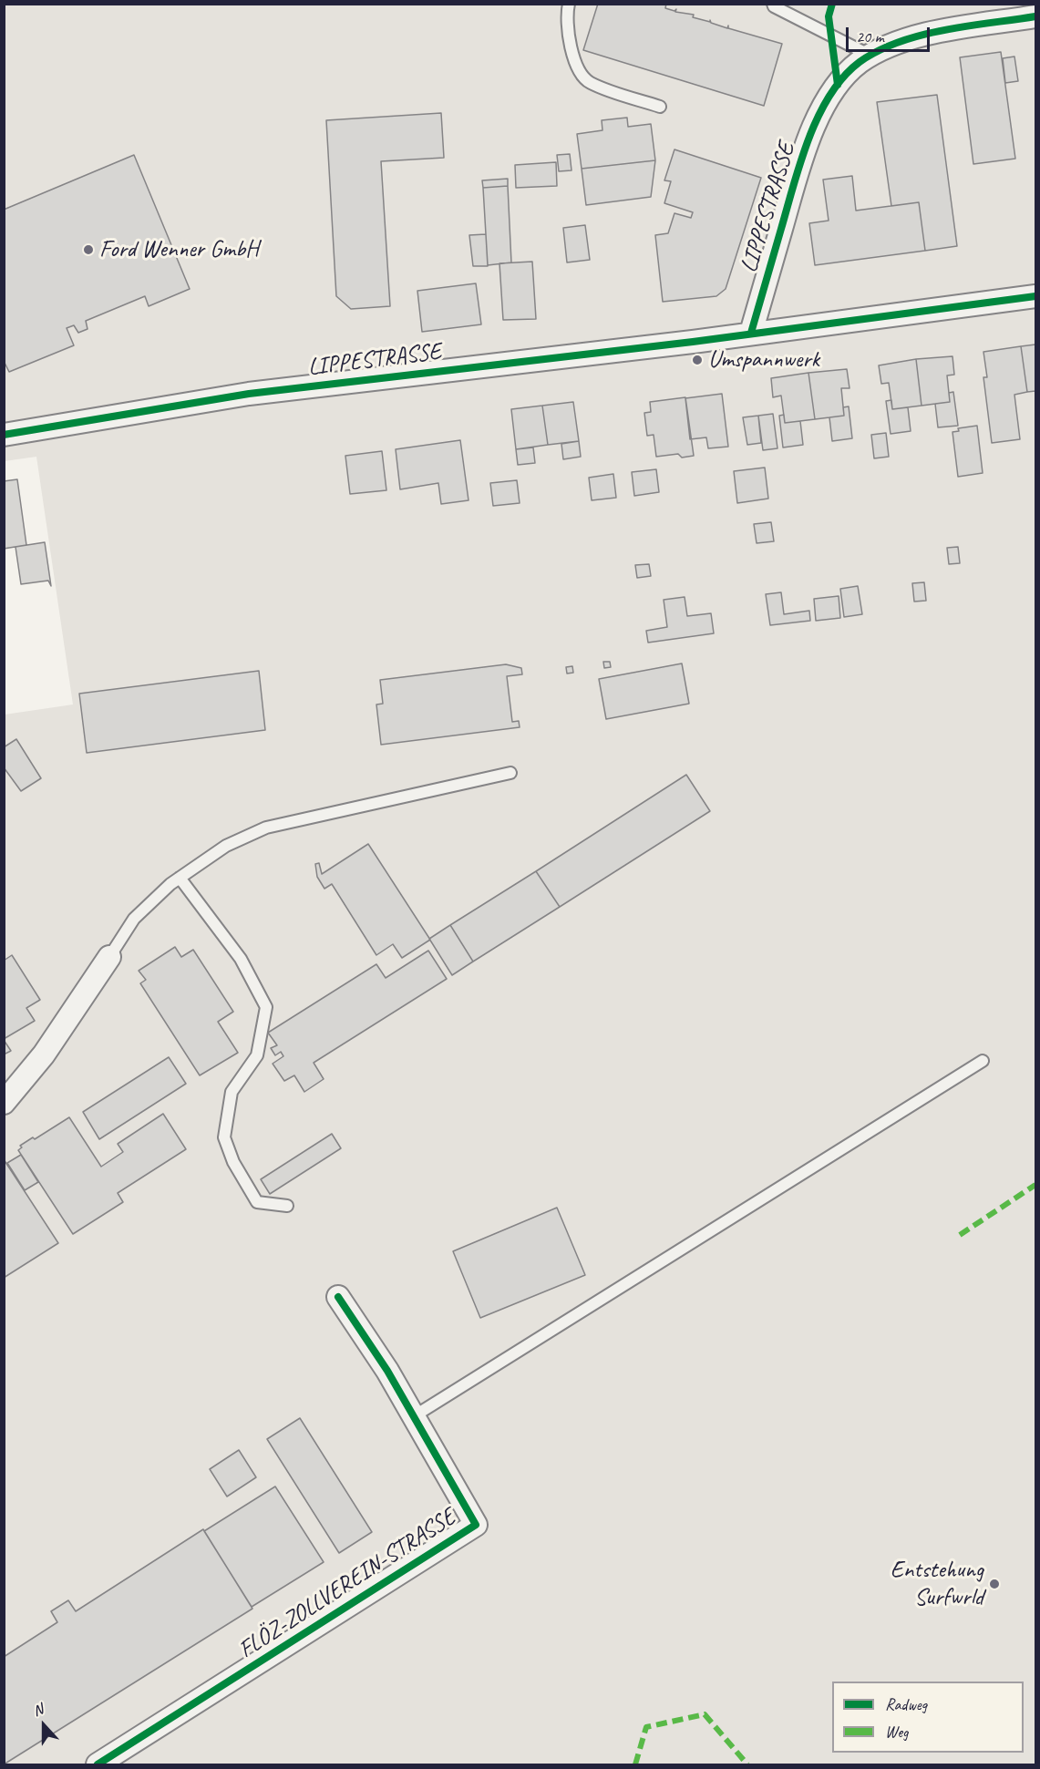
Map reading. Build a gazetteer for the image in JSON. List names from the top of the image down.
{
  "streets": {
    "street": ["LIPPESTRASSE", "FLÖZ-ZOLLVEREIN-STRASSE"]
  },
  "places": ["Ford Wenner GmbH", "Umspannwerk", "Entstehung Surfwrld"],
  "legend": ["Radweg", "Weg"],
  "scale_bar": "20 m",
  "north": "top"
}
